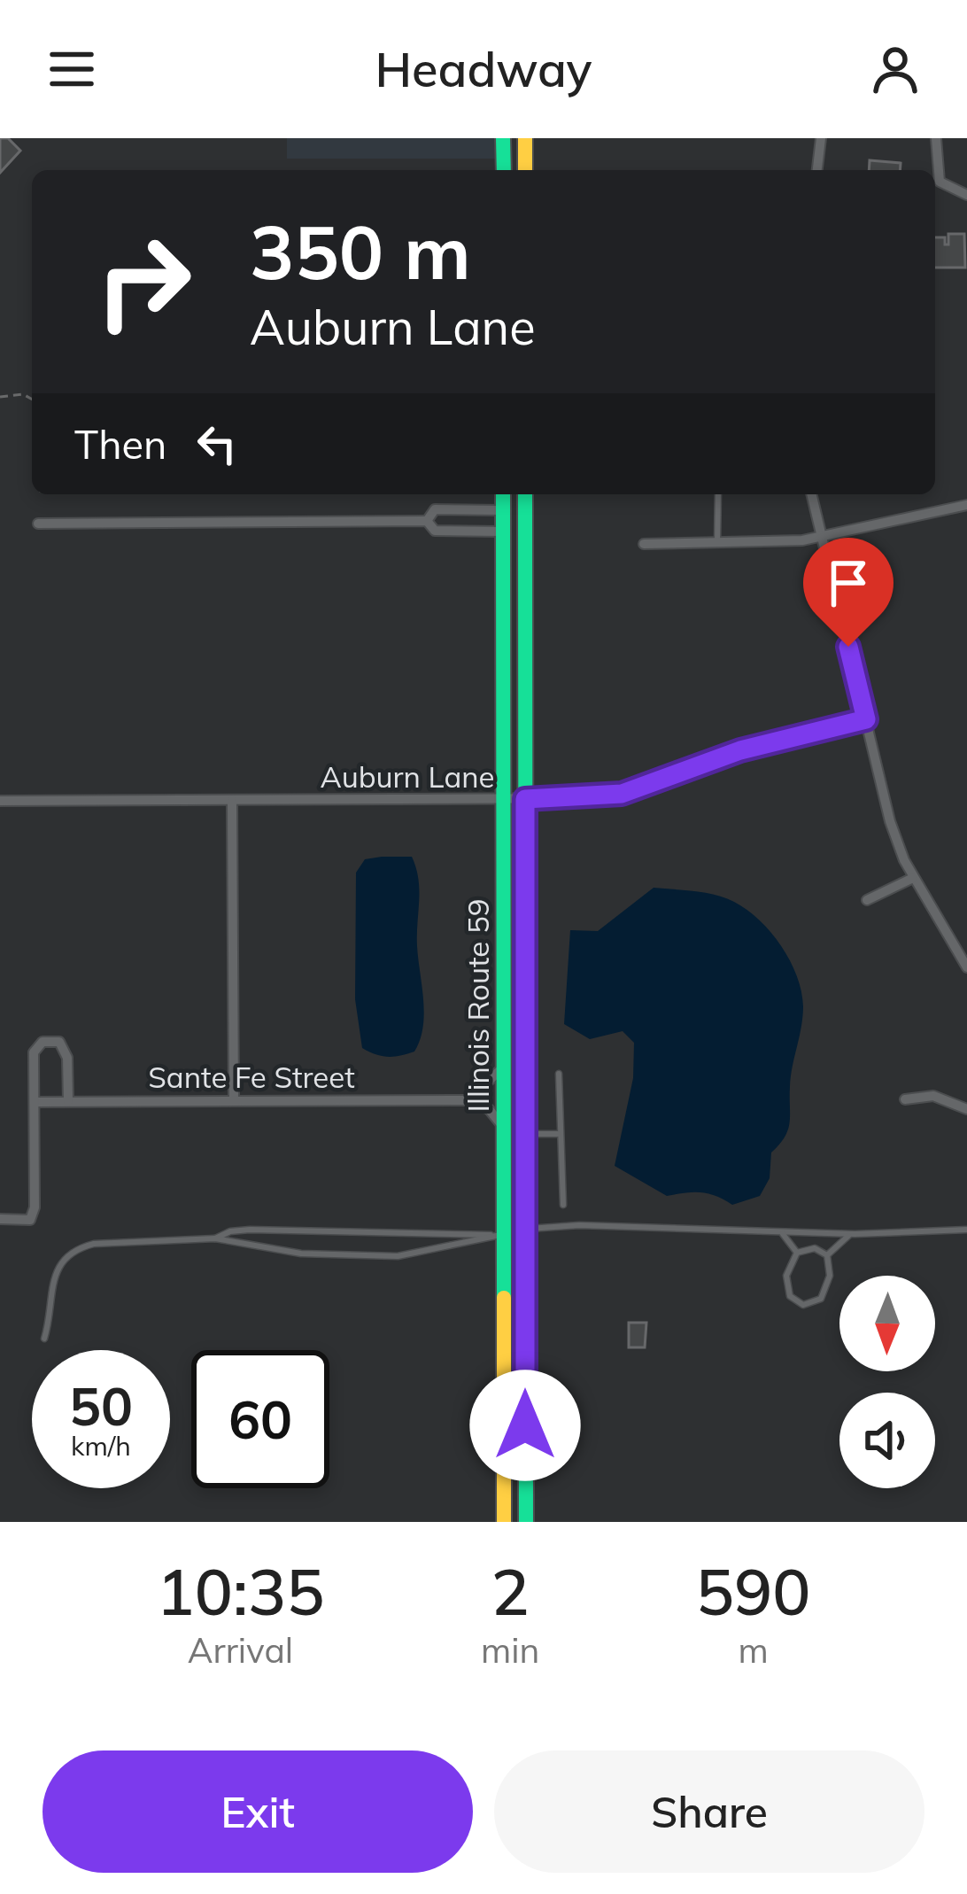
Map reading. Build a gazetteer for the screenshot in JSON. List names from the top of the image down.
{
  "streets": {
    "main road": ["Illinois Route 59"],
    "street": ["Auburn Lane", "Sante Fe Street"]
  },
  "crossings": [
    ["Auburn Lane", "Illinois Route 59"]
  ],
  "north": "bottom",
  "page": {
    "header": "Headway",
    "turn": ["350 m", "Auburn Lane"],
    "then": "Then",
    "speed": "50 km/h",
    "limit": "60",
    "eta": [
      "10:35",
      "Arrival",
      "2",
      "min",
      "590",
      "m"
    ],
    "buttons": ["Exit", "Share"]
  }
}
